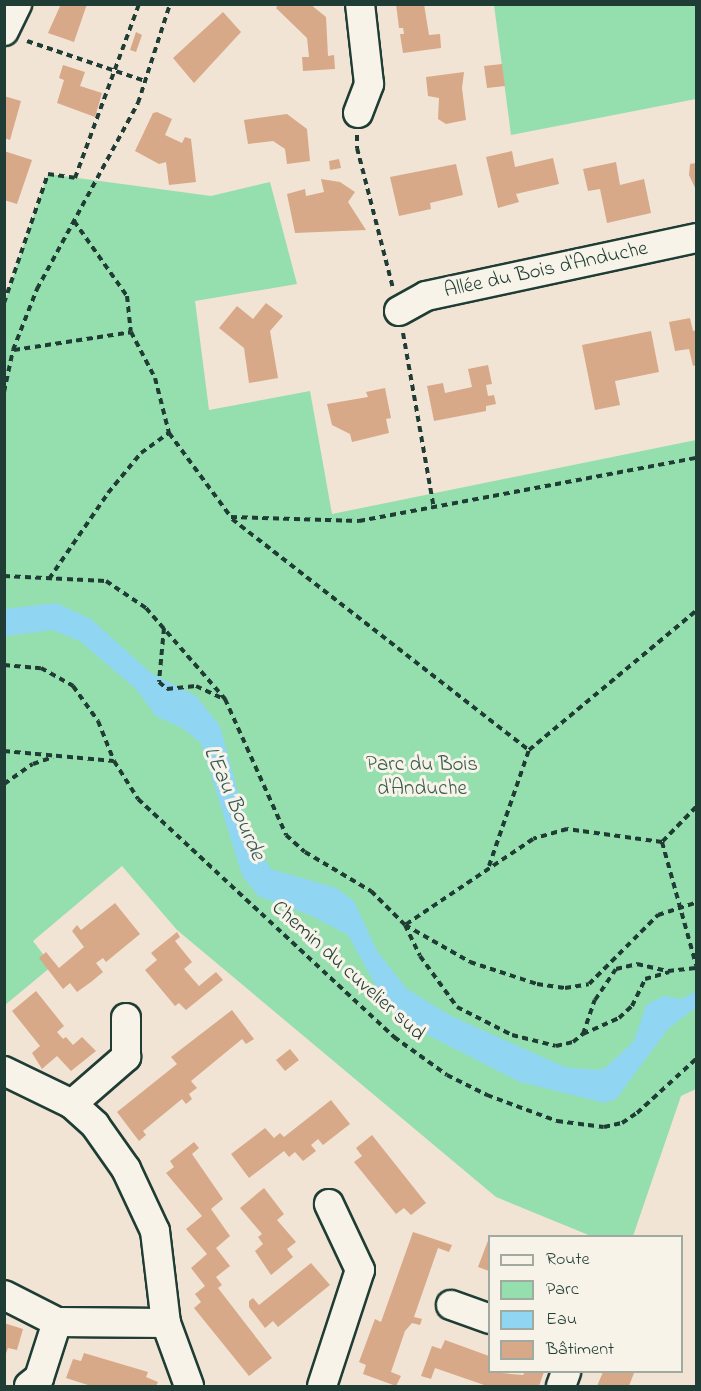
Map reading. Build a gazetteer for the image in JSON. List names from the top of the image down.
{
  "streets": {
    "street": ["Allée du Bois d'Anduche"],
    "path": ["Chemin du cuvelier sud"]
  },
  "water": ["L'Eau Bourde"],
  "parks": ["Parc du Bois d'Anduche"],
  "legend": [
    "Route",
    "Parc",
    "Eau",
    "Bâtiment"
  ]
}
